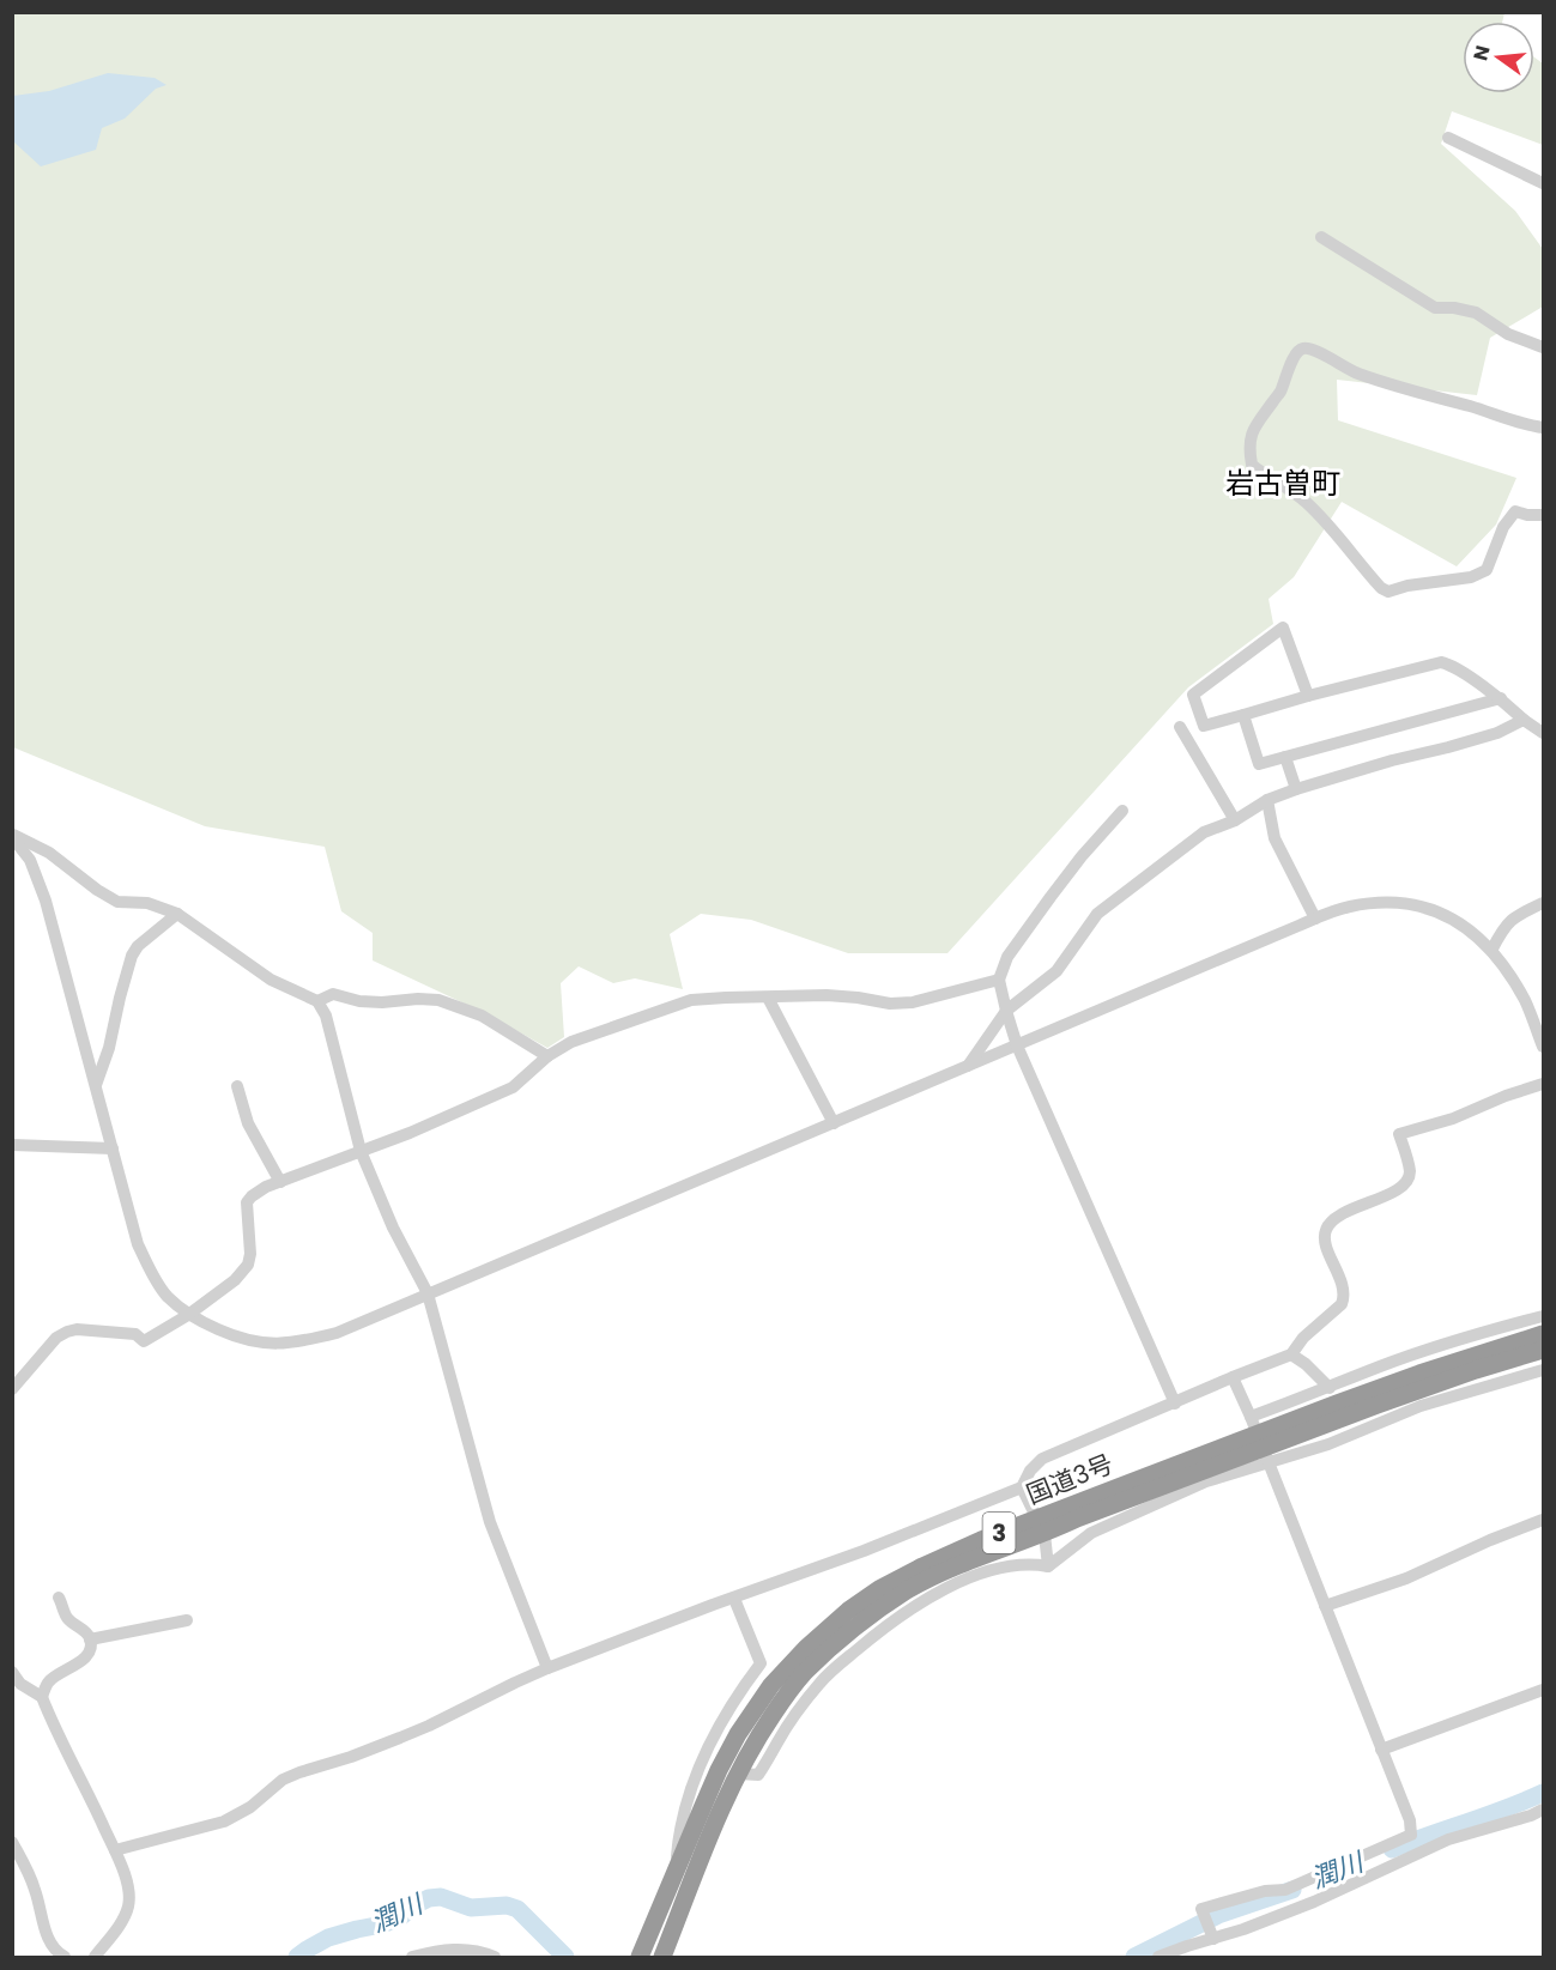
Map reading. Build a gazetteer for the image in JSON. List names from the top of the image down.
{
  "streets": {
    "highway": ["国道3号", "3"]
  },
  "districts": ["岩古曽町"],
  "water": ["潤川"],
  "north": "left"
}
